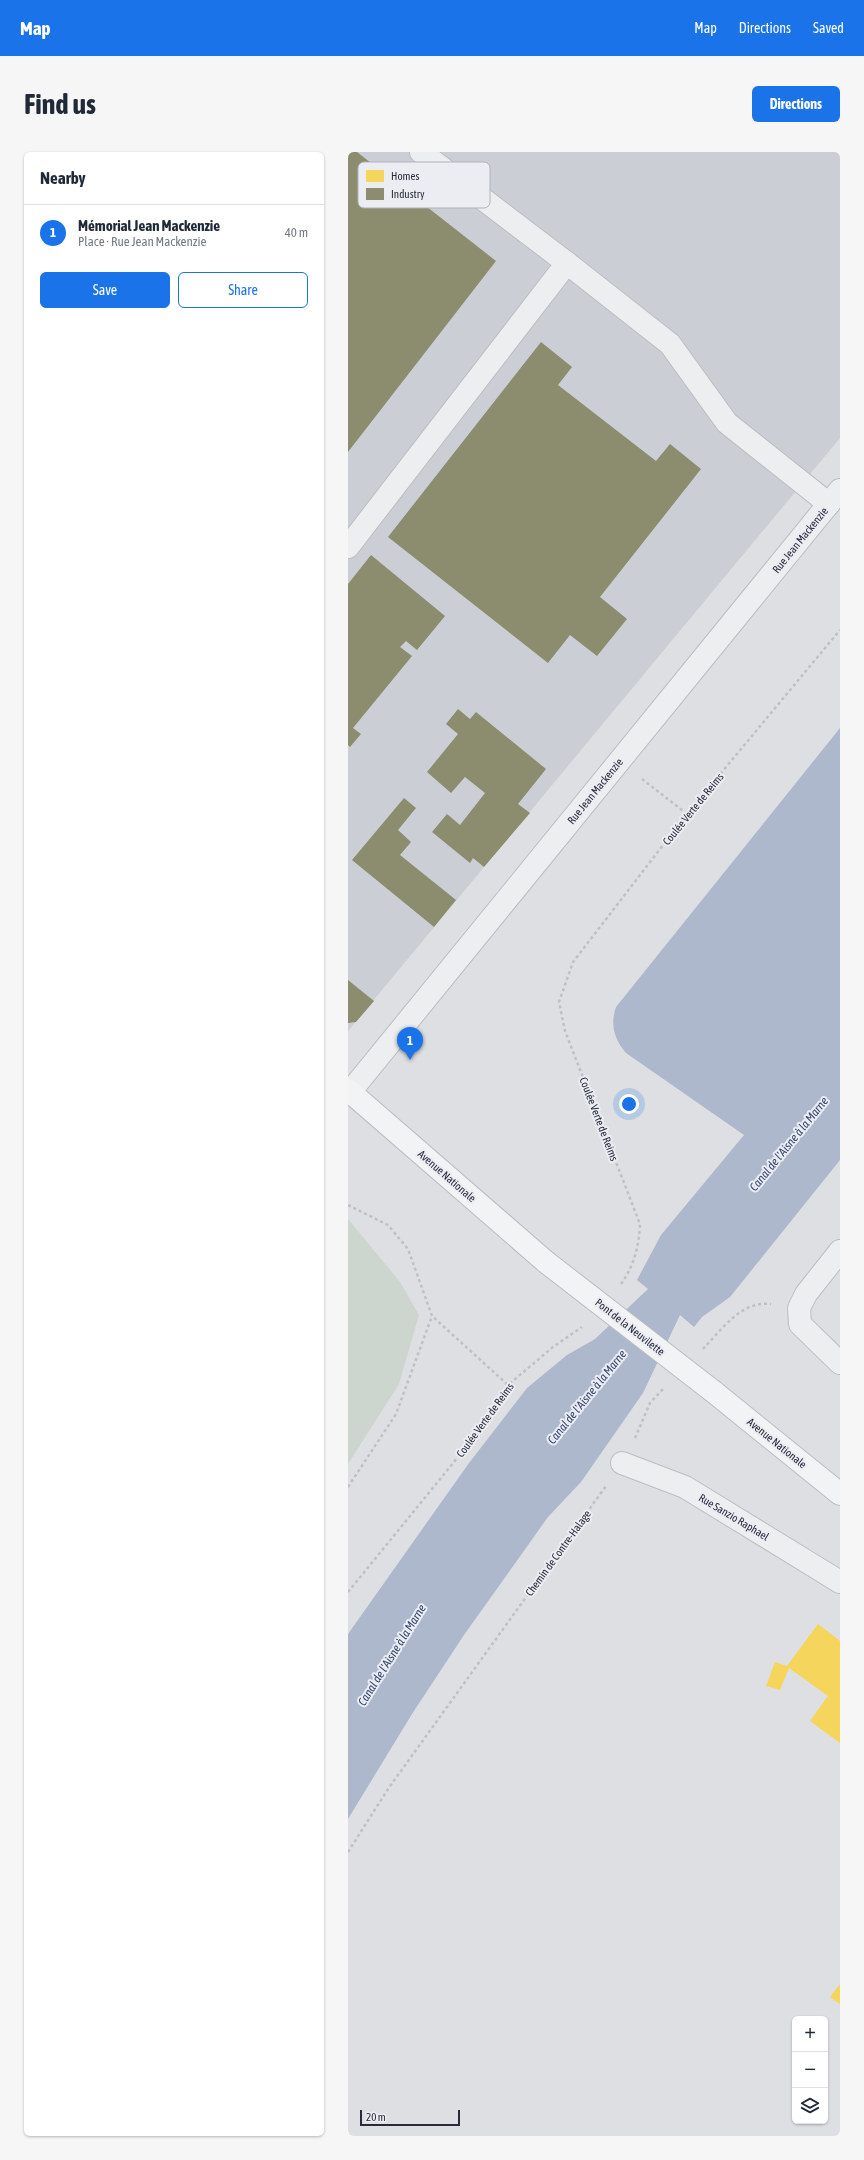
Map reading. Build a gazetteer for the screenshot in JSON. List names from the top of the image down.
{
  "streets": {
    "main road": ["Avenue Nationale", "Pont de la Neuvilette"],
    "street": ["Rue Jean Mackenzie", "Rue Sanzio Raphael"],
    "path": ["Coulée Verte de Reims", "Chemin de Contre-Halage"]
  },
  "crossings": [
    ["Rue Jean Mackenzie", "Avenue Nationale"],
    ["Avenue Nationale", "Pont de la Neuvilette"],
    ["Rue Sanzio Raphael", "Chemin de Contre-Halage"]
  ],
  "water": ["Canal de l'Aisne à la Marne"],
  "legend": ["Homes", "Industry"],
  "scale_bar": "20 m",
  "page": {
    "header": "Map",
    "nav": ["Map", "Directions", "Saved"],
    "buttons": [
      "Directions",
      ["Save", "Share"]
    ],
    "title": "Find us",
    "heading": "Nearby",
    "list": [
      {
        "mark": "1",
        "name": "Mémorial Jean Mackenzie",
        "note": "Place · Rue Jean Mackenzie",
        "value": "40 m"
      }
    ],
    "pins": "1",
    "map_buttons": ["+", "−"],
    "scale": "20 m"
  }
}
